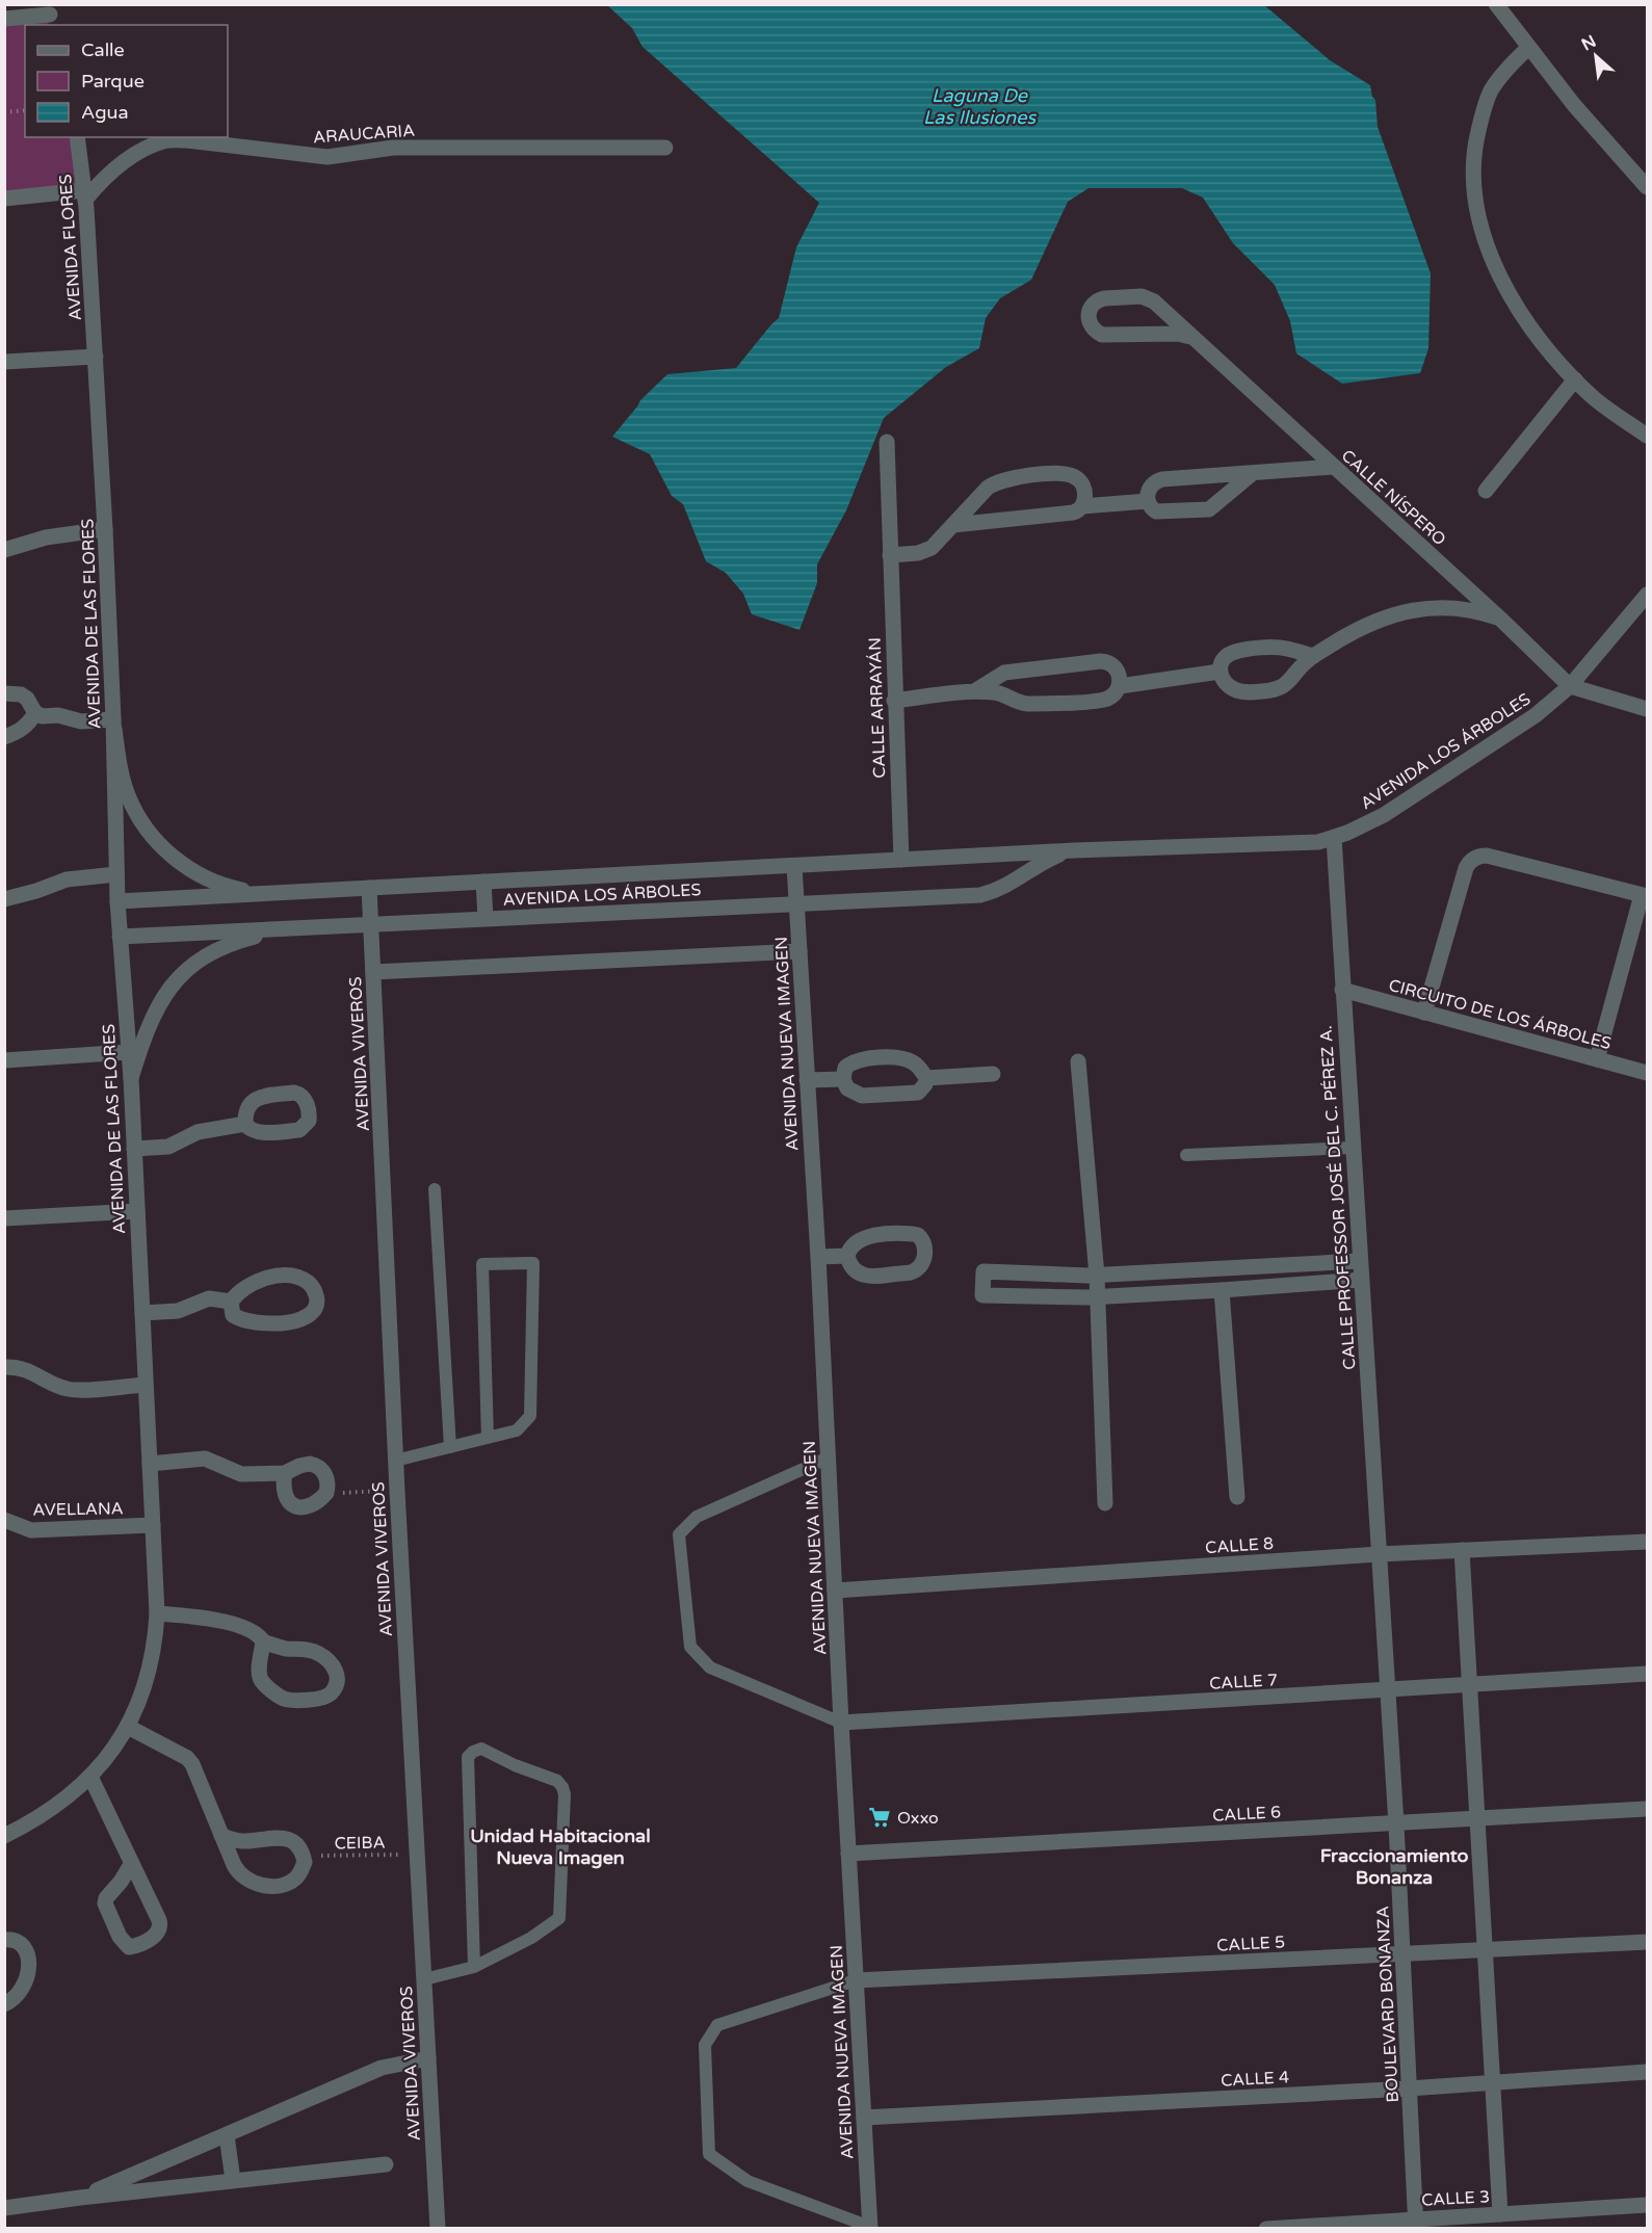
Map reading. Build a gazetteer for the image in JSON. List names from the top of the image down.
{
  "streets": {
    "street": [
      "ARAUCARIA",
      "AVENIDA FLORES",
      "CALLE NÍSPERO",
      "AVENIDA DE LAS FLORES",
      "CALLE ARRAYÁN",
      "AVENIDA LOS ÁRBOLES",
      "CIRCUITO DE LOS ÁRBOLES",
      "AVENIDA NUEVA IMAGEN",
      "AVENIDA VIVEROS",
      "CALLE PROFESSOR JOSÉ DEL C. PÉREZ A.",
      "AVELLANA",
      "CALLE 8",
      "CALLE 7",
      "CALLE 6",
      "CALLE 5",
      "BOULEVARD BONANZA",
      "CALLE 4",
      "CALLE 3"
    ],
    "path": ["CEIBA"]
  },
  "crossings": [
    ["ARAUCARIA", "AVENIDA FLORES"],
    ["AVENIDA FLORES", "AVENIDA DE LAS FLORES"],
    ["CALLE NÍSPERO", "AVENIDA LOS ÁRBOLES"],
    ["AVENIDA DE LAS FLORES", "AVENIDA LOS ÁRBOLES"],
    ["AVENIDA DE LAS FLORES", "AVELLANA"],
    ["CALLE ARRAYÁN", "AVENIDA LOS ÁRBOLES"],
    ["AVENIDA LOS ÁRBOLES", "AVENIDA NUEVA IMAGEN"],
    ["AVENIDA LOS ÁRBOLES", "AVENIDA VIVEROS"],
    ["AVENIDA LOS ÁRBOLES", "CALLE PROFESSOR JOSÉ DEL C. PÉREZ A."],
    ["CIRCUITO DE LOS ÁRBOLES", "CALLE PROFESSOR JOSÉ DEL C. PÉREZ A."],
    ["AVENIDA NUEVA IMAGEN", "CALLE 8"],
    ["AVENIDA NUEVA IMAGEN", "CALLE 7"],
    ["AVENIDA NUEVA IMAGEN", "CALLE 6"],
    ["AVENIDA NUEVA IMAGEN", "CALLE 5"],
    ["AVENIDA NUEVA IMAGEN", "CALLE 4"],
    ["AVENIDA VIVEROS", "CEIBA"],
    ["CALLE PROFESSOR JOSÉ DEL C. PÉREZ A.", "CALLE 8"],
    ["CALLE PROFESSOR JOSÉ DEL C. PÉREZ A.", "BOULEVARD BONANZA"],
    ["CALLE 8", "BOULEVARD BONANZA"],
    ["CALLE 7", "BOULEVARD BONANZA"],
    ["CALLE 6", "BOULEVARD BONANZA"],
    ["CALLE 5", "BOULEVARD BONANZA"],
    ["BOULEVARD BONANZA", "CALLE 4"],
    ["BOULEVARD BONANZA", "CALLE 3"]
  ],
  "districts": ["Unidad Habitacional Nueva Imagen", "Fraccionamiento Bonanza"],
  "water": ["Laguna De Las Ilusiones"],
  "places": {
    "supermarket": ["Oxxo"]
  },
  "legend": ["Calle", "Parque", "Agua"],
  "north": "top left"
}
